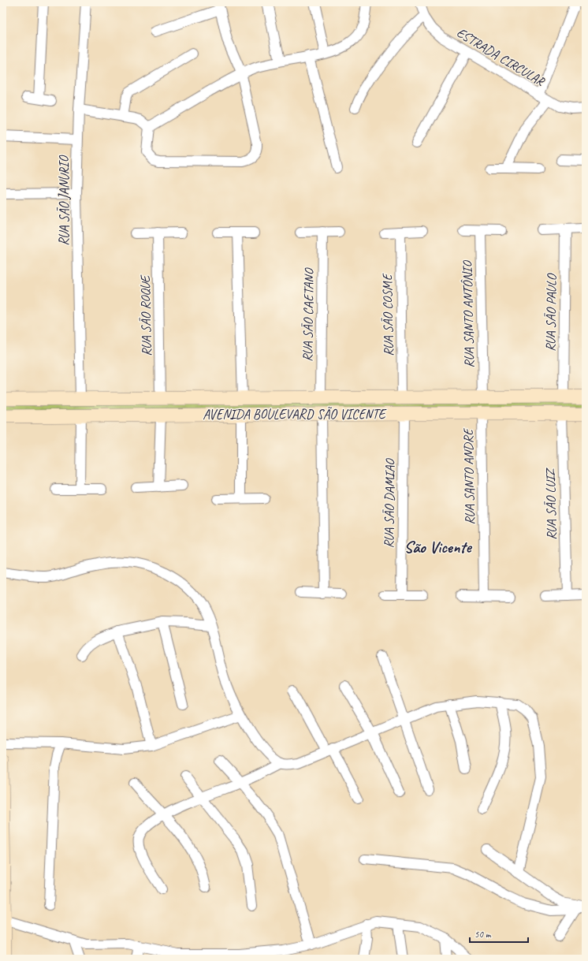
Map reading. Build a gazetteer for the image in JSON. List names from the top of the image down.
{
  "streets": {
    "street": [
      "ESTRADA CIRCULAR",
      "RUA SĀO JANURIO",
      "RUA SĀO PAULO",
      "RUA SANTO ANTÔNIO",
      "RUA SĀO CAETANO",
      "RUA SĀO COSME",
      "RUA SĀO ROQUE",
      "AVENIDA BOULEVARD SÃO VICENTE",
      "RUA SANTO ANDRE",
      "RUA SĀO DAMIAO",
      "RUA SĀO LUIZ"
    ]
  },
  "crossings": [
    ["RUA SĀO JANURIO", "AVENIDA BOULEVARD SÃO VICENTE"],
    ["RUA SĀO PAULO", "AVENIDA BOULEVARD SÃO VICENTE"],
    ["RUA SANTO ANTÔNIO", "AVENIDA BOULEVARD SÃO VICENTE"],
    ["RUA SĀO CAETANO", "AVENIDA BOULEVARD SÃO VICENTE"],
    ["RUA SĀO COSME", "AVENIDA BOULEVARD SÃO VICENTE"],
    ["RUA SĀO ROQUE", "AVENIDA BOULEVARD SÃO VICENTE"],
    ["AVENIDA BOULEVARD SÃO VICENTE", "RUA SANTO ANDRE"],
    ["AVENIDA BOULEVARD SÃO VICENTE", "RUA SĀO DAMIAO"],
    ["AVENIDA BOULEVARD SÃO VICENTE", "RUA SĀO LUIZ"]
  ],
  "districts": ["São Vicente"],
  "scale_bar": "50 m"
}
